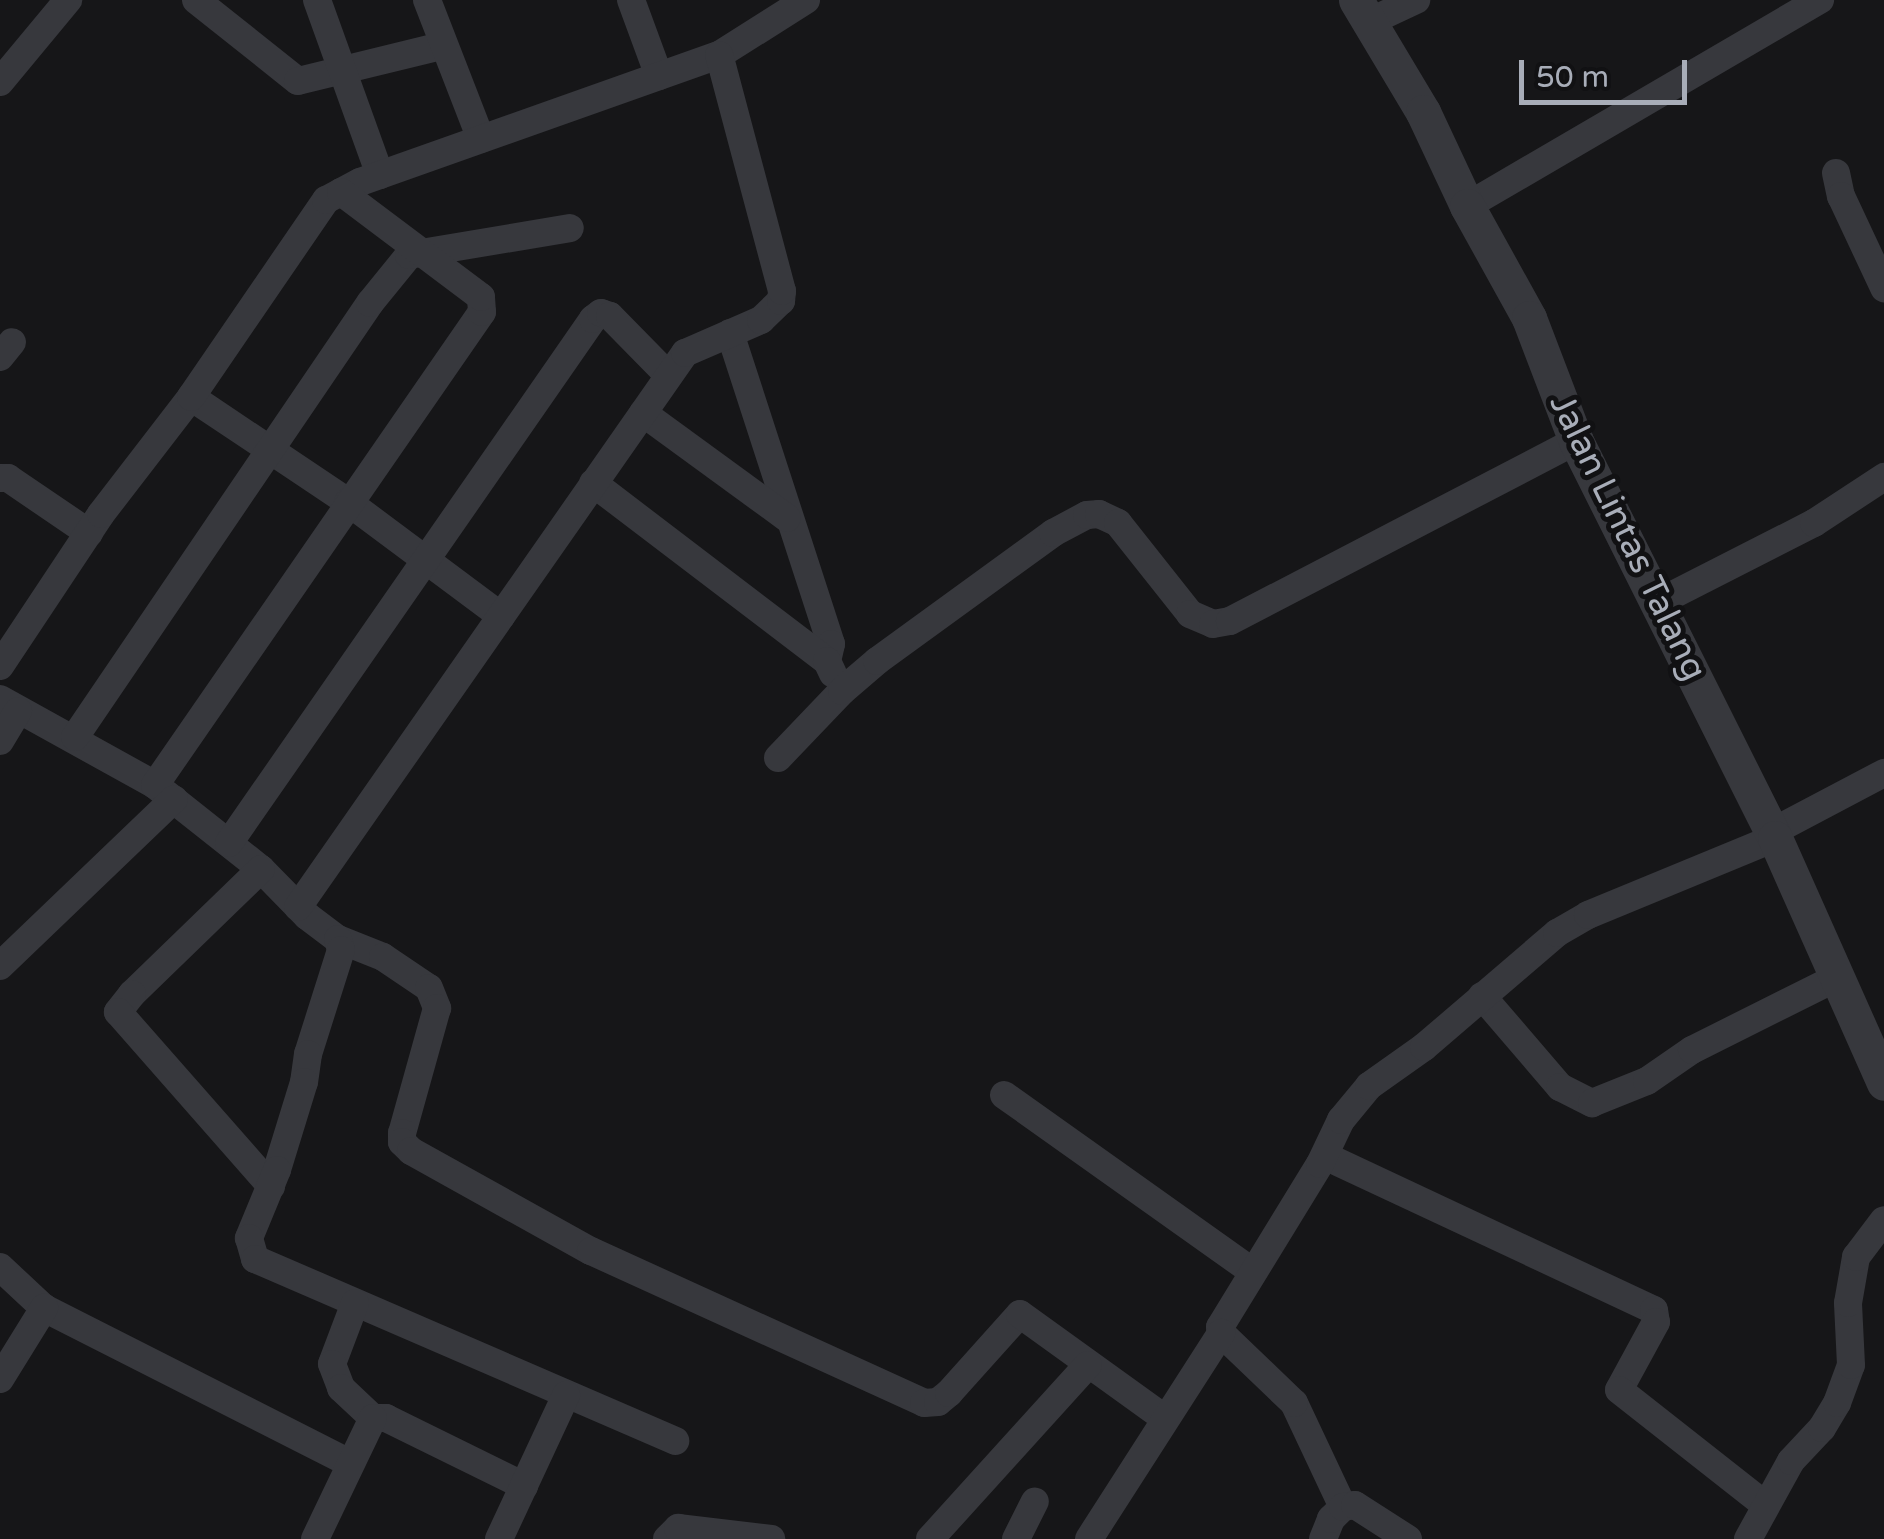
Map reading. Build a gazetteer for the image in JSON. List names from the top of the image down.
{
  "streets": {
    "street": ["Jalan Lintas Talang"]
  },
  "scale_bar": "50 m"
}
